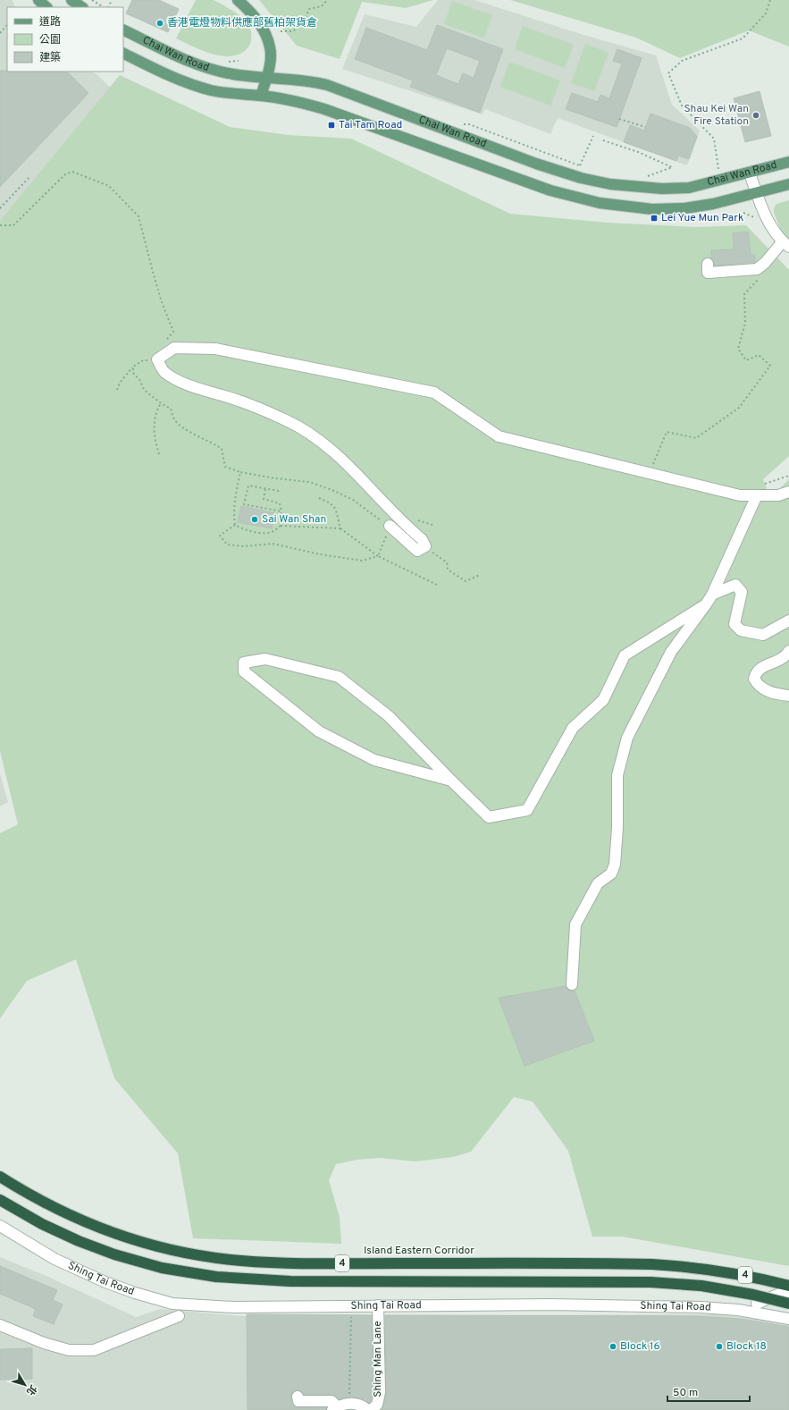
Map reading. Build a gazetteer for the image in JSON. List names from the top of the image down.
{
  "streets": {
    "highway": ["Island Eastern Corridor", "4"],
    "main road": ["Chai Wan Road"],
    "street": ["Shing Tai Road", "Shing Man Lane"]
  },
  "crossings": [
    ["Shing Tai Road", "Shing Man Lane"]
  ],
  "places": {
    "other": [
      "香港電燈物料供應部舊柏架貨倉",
      "Shau Kei Wan Fire Station",
      "Sai Wan Shan",
      "Block 16",
      "Block 18"
    ],
    "transit": ["Tai Tam Road", "Lei Yue Mun Park"]
  },
  "legend": ["道路", "公園", "建築"],
  "scale_bar": "50 m",
  "north": "bottom right"
}
